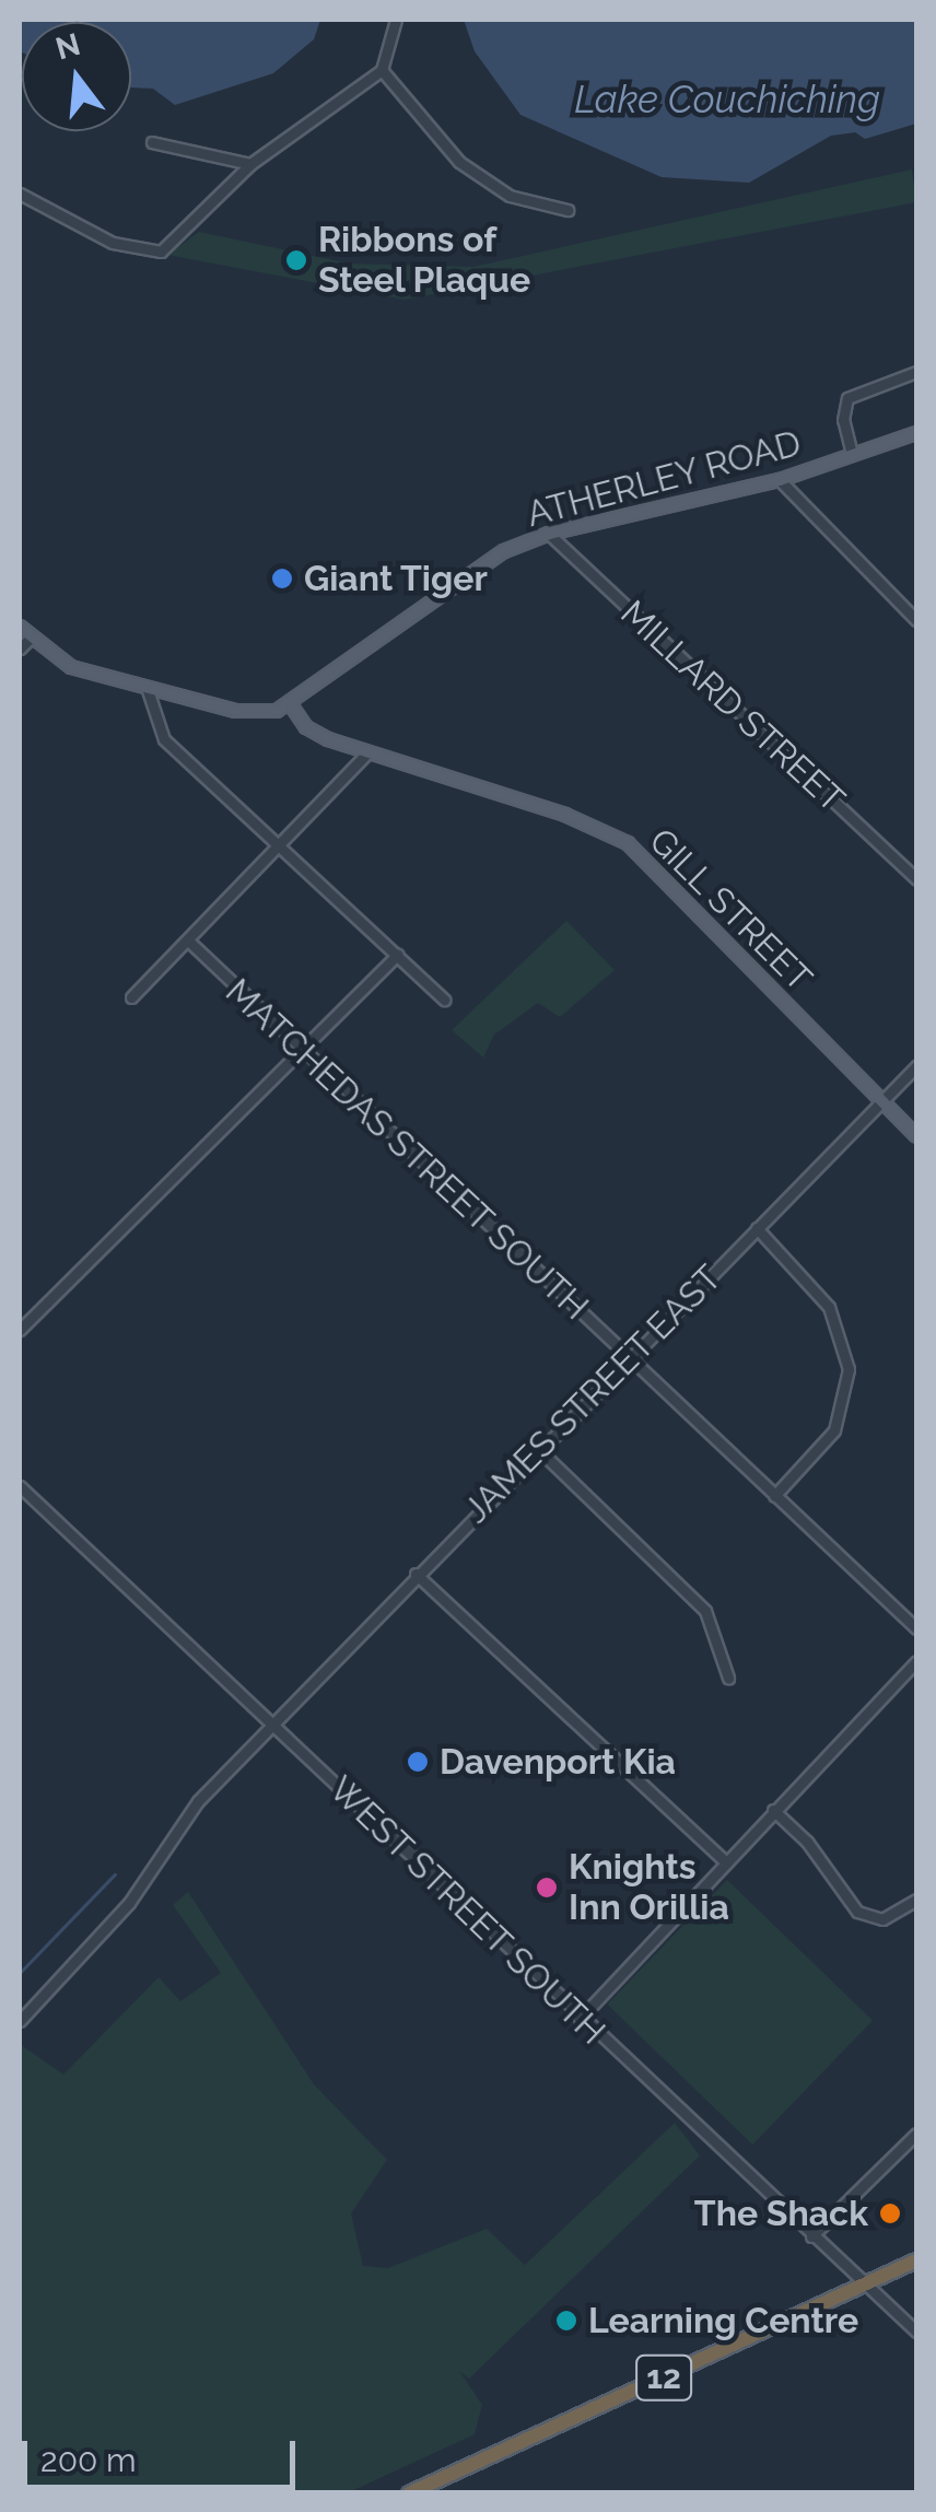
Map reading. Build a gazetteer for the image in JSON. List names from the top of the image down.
{
  "streets": {
    "highway": ["12"],
    "main road": ["ATHERLEY ROAD", "GILL STREET"],
    "street": [
      "MILLARD STREET",
      "MATCHEDAS STREET SOUTH",
      "JAMES STREET EAST",
      "WEST STREET SOUTH"
    ]
  },
  "crossings": [
    ["ATHERLEY ROAD", "MILLARD STREET"],
    ["ATHERLEY ROAD", "GILL STREET"],
    ["GILL STREET", "JAMES STREET EAST"],
    ["MATCHEDAS STREET SOUTH", "JAMES STREET EAST"],
    ["JAMES STREET EAST", "WEST STREET SOUTH"],
    ["WEST STREET SOUTH", "12"]
  ],
  "water": ["Lake Couchiching"],
  "places": [
    "Ribbons of Steel Plaque",
    "Giant Tiger",
    "Davenport Kia",
    "Knights Inn Orillia",
    "The Shack",
    "Learning Centre"
  ],
  "scale_bar": "200 m",
  "north": "top"
}
